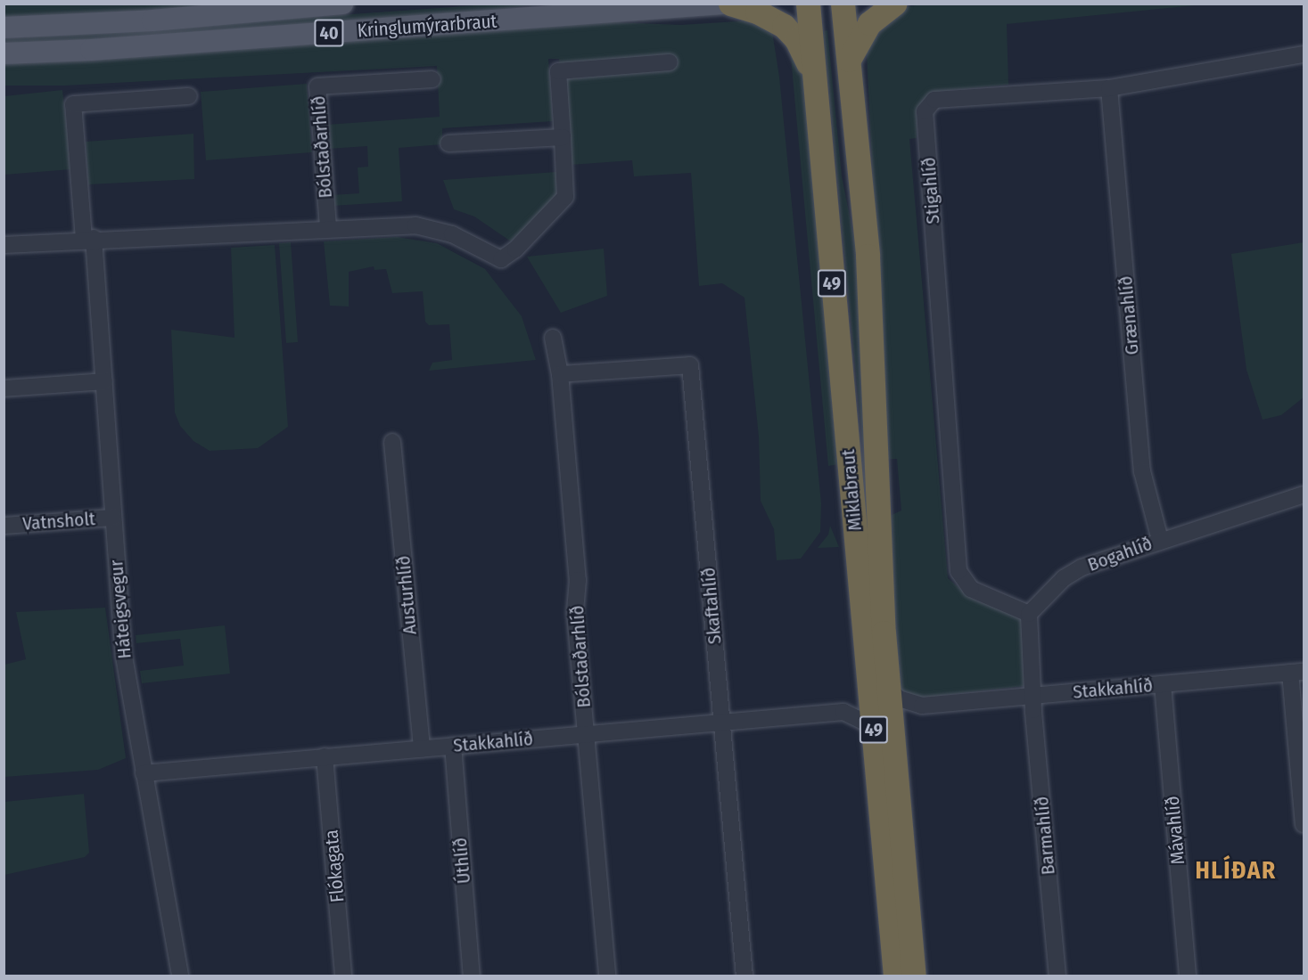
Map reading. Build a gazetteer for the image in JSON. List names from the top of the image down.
{
  "streets": {
    "highway": ["49", "Miklabraut"],
    "main road": ["Kringlumýrarbraut", "40"],
    "street": [
      "Bólstaðarhlíð",
      "Stigahlíð",
      "Grænahlíð",
      "Vatnsholt",
      "Bogahlíð",
      "Austurhlíð",
      "Skaftahlíð",
      "Háteigsvegur",
      "Stakkahlíð",
      "Mávahlíð",
      "Barmahlíð",
      "Úthlíð",
      "Flókagata"
    ]
  },
  "crossings": [
    ["Bólstaðarhlíð", "Skaftahlíð"],
    ["Bólstaðarhlíð", "Stakkahlíð"],
    ["Stigahlíð", "Grænahlíð"],
    ["Stigahlíð", "Bogahlíð"],
    ["Grænahlíð", "Bogahlíð"],
    ["Miklabraut", "Stakkahlíð"],
    ["Vatnsholt", "Háteigsvegur"],
    ["Austurhlíð", "Stakkahlíð"],
    ["Skaftahlíð", "Stakkahlíð"],
    ["Háteigsvegur", "Stakkahlíð"],
    ["Stakkahlíð", "Mávahlíð"],
    ["Stakkahlíð", "Barmahlíð"],
    ["Stakkahlíð", "Úthlíð"],
    ["Stakkahlíð", "Flókagata"]
  ],
  "districts": ["HLÍÐAR"]
}
